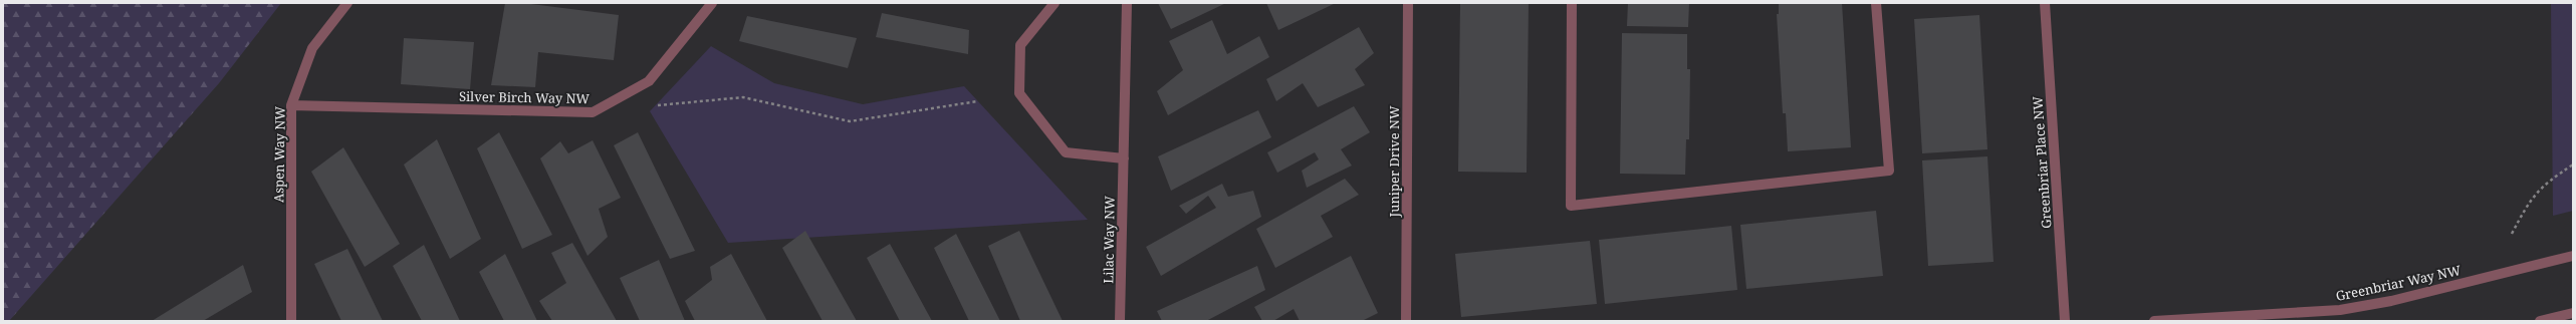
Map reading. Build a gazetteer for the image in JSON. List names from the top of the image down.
{
  "streets": {
    "street": [
      "Silver Birch Way NW",
      "Aspen Way NW",
      "Juniper Drive NW",
      "Greenbriar Place NW",
      "Lilac Way NW",
      "Greenbriar Way NW"
    ]
  },
  "crossings": [
    ["Silver Birch Way NW", "Aspen Way NW"]
  ]
}
